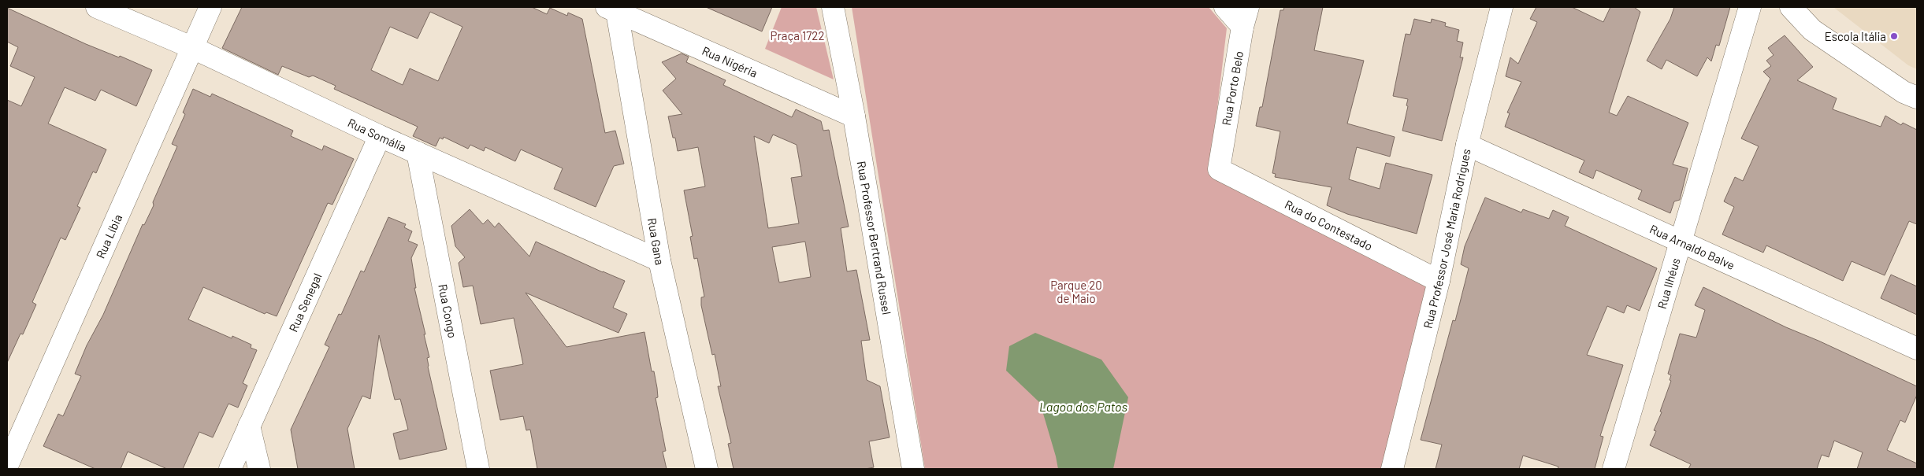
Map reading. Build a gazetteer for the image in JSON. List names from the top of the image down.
{
  "streets": {
    "street": [
      "Rua Nigéria",
      "Rua Porto Belo",
      "Rua Somália",
      "Rua do Contestado",
      "Rua Líbia",
      "Rua Professor Bertrand Russel",
      "Rua Professor José Maria Rodrigues",
      "Rua Gana",
      "Rua Arnaldo Balve",
      "Rua Ilhéus",
      "Rua Senegal",
      "Rua Congo"
    ]
  },
  "crossings": [
    ["Rua Nigéria", "Rua Professor Bertrand Russel"],
    ["Rua Nigéria", "Rua Gana"],
    ["Rua Porto Belo", "Rua do Contestado"],
    ["Rua Somália", "Rua Líbia"],
    ["Rua Somália", "Rua Gana"],
    ["Rua Somália", "Rua Senegal"],
    ["Rua Somália", "Rua Congo"],
    ["Rua do Contestado", "Rua Professor José Maria Rodrigues"],
    ["Rua Professor José Maria Rodrigues", "Rua Arnaldo Balve"],
    ["Rua Arnaldo Balve", "Rua Ilhéus"]
  ],
  "water": ["Lagoa dos Patos"],
  "parks": ["Praça 1722", "Parque 20 de Maio"],
  "places": ["Escola Itália"]
}
